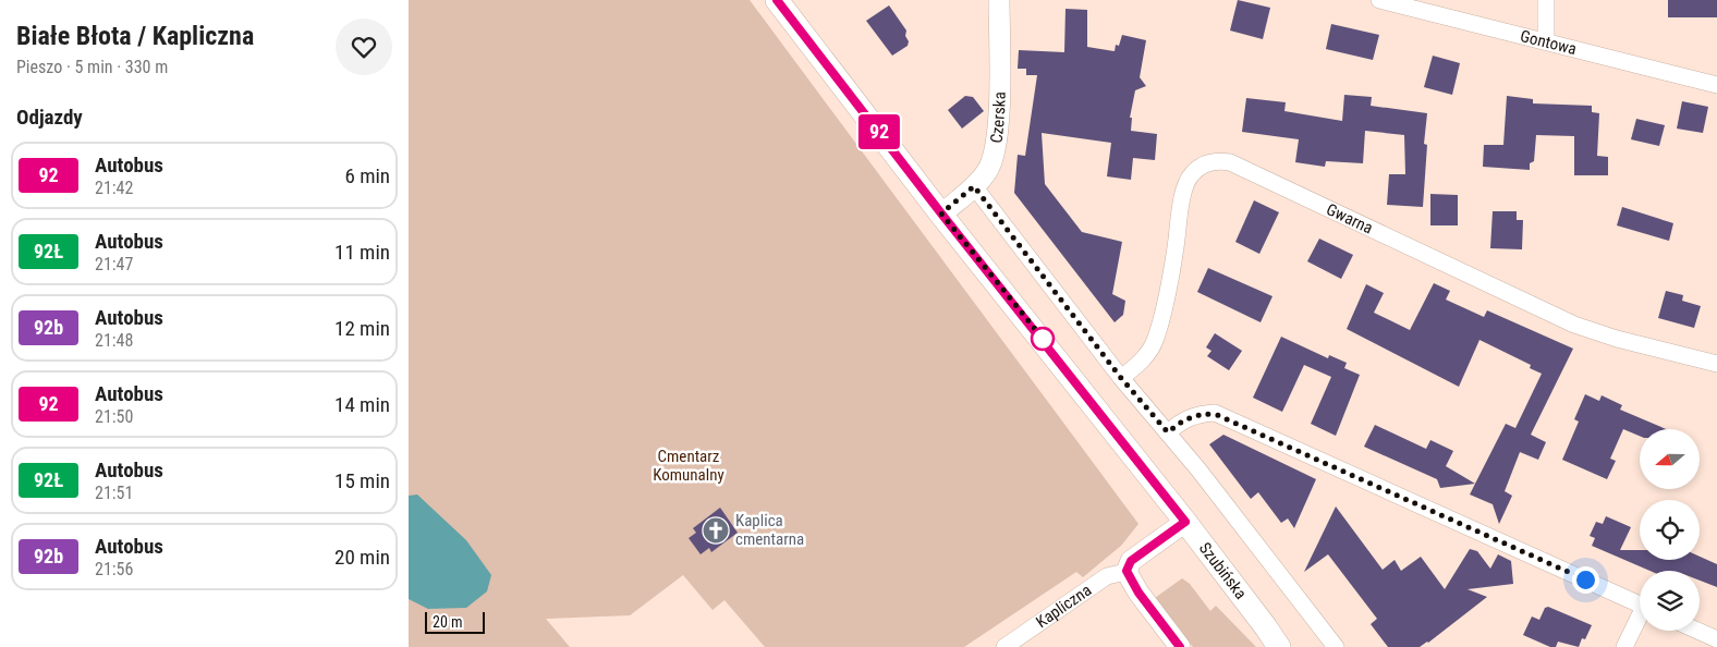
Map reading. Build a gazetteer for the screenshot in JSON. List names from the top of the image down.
{
  "streets": {
    "main road": ["Szubińska"],
    "street": [
      "Gontowa",
      "Czerska",
      "Gwarna",
      "Kapliczna"
    ]
  },
  "crossings": [
    ["Czerska", "Szubińska"]
  ],
  "parks": ["Cmentarz Komunalny"],
  "places": {
    "church": ["Kaplica cmentarna"]
  },
  "lines": ["bus line 92"],
  "scale_bar": "20 m",
  "north": "left",
  "page": {
    "heading": [
      ["Białe Błota / Kapliczna", "Pieszo · 5 min · 330 m"],
      "Odjazdy"
    ],
    "on_map": "92",
    "list": [
      {
        "mark": "92",
        "name": "Autobus",
        "note": "21:42",
        "value": "6 min"
      },
      {
        "mark": "92Ł",
        "name": "Autobus",
        "note": "21:47",
        "value": "11 min"
      },
      {
        "mark": "92b",
        "name": "Autobus",
        "note": "21:48",
        "value": "12 min"
      },
      {
        "mark": "92",
        "name": "Autobus",
        "note": "21:50",
        "value": "14 min"
      },
      {
        "mark": "92Ł",
        "name": "Autobus",
        "note": "21:51",
        "value": "15 min"
      },
      {
        "mark": "92b",
        "name": "Autobus",
        "note": "21:56",
        "value": "20 min"
      }
    ],
    "scale": "20 m"
  }
}
